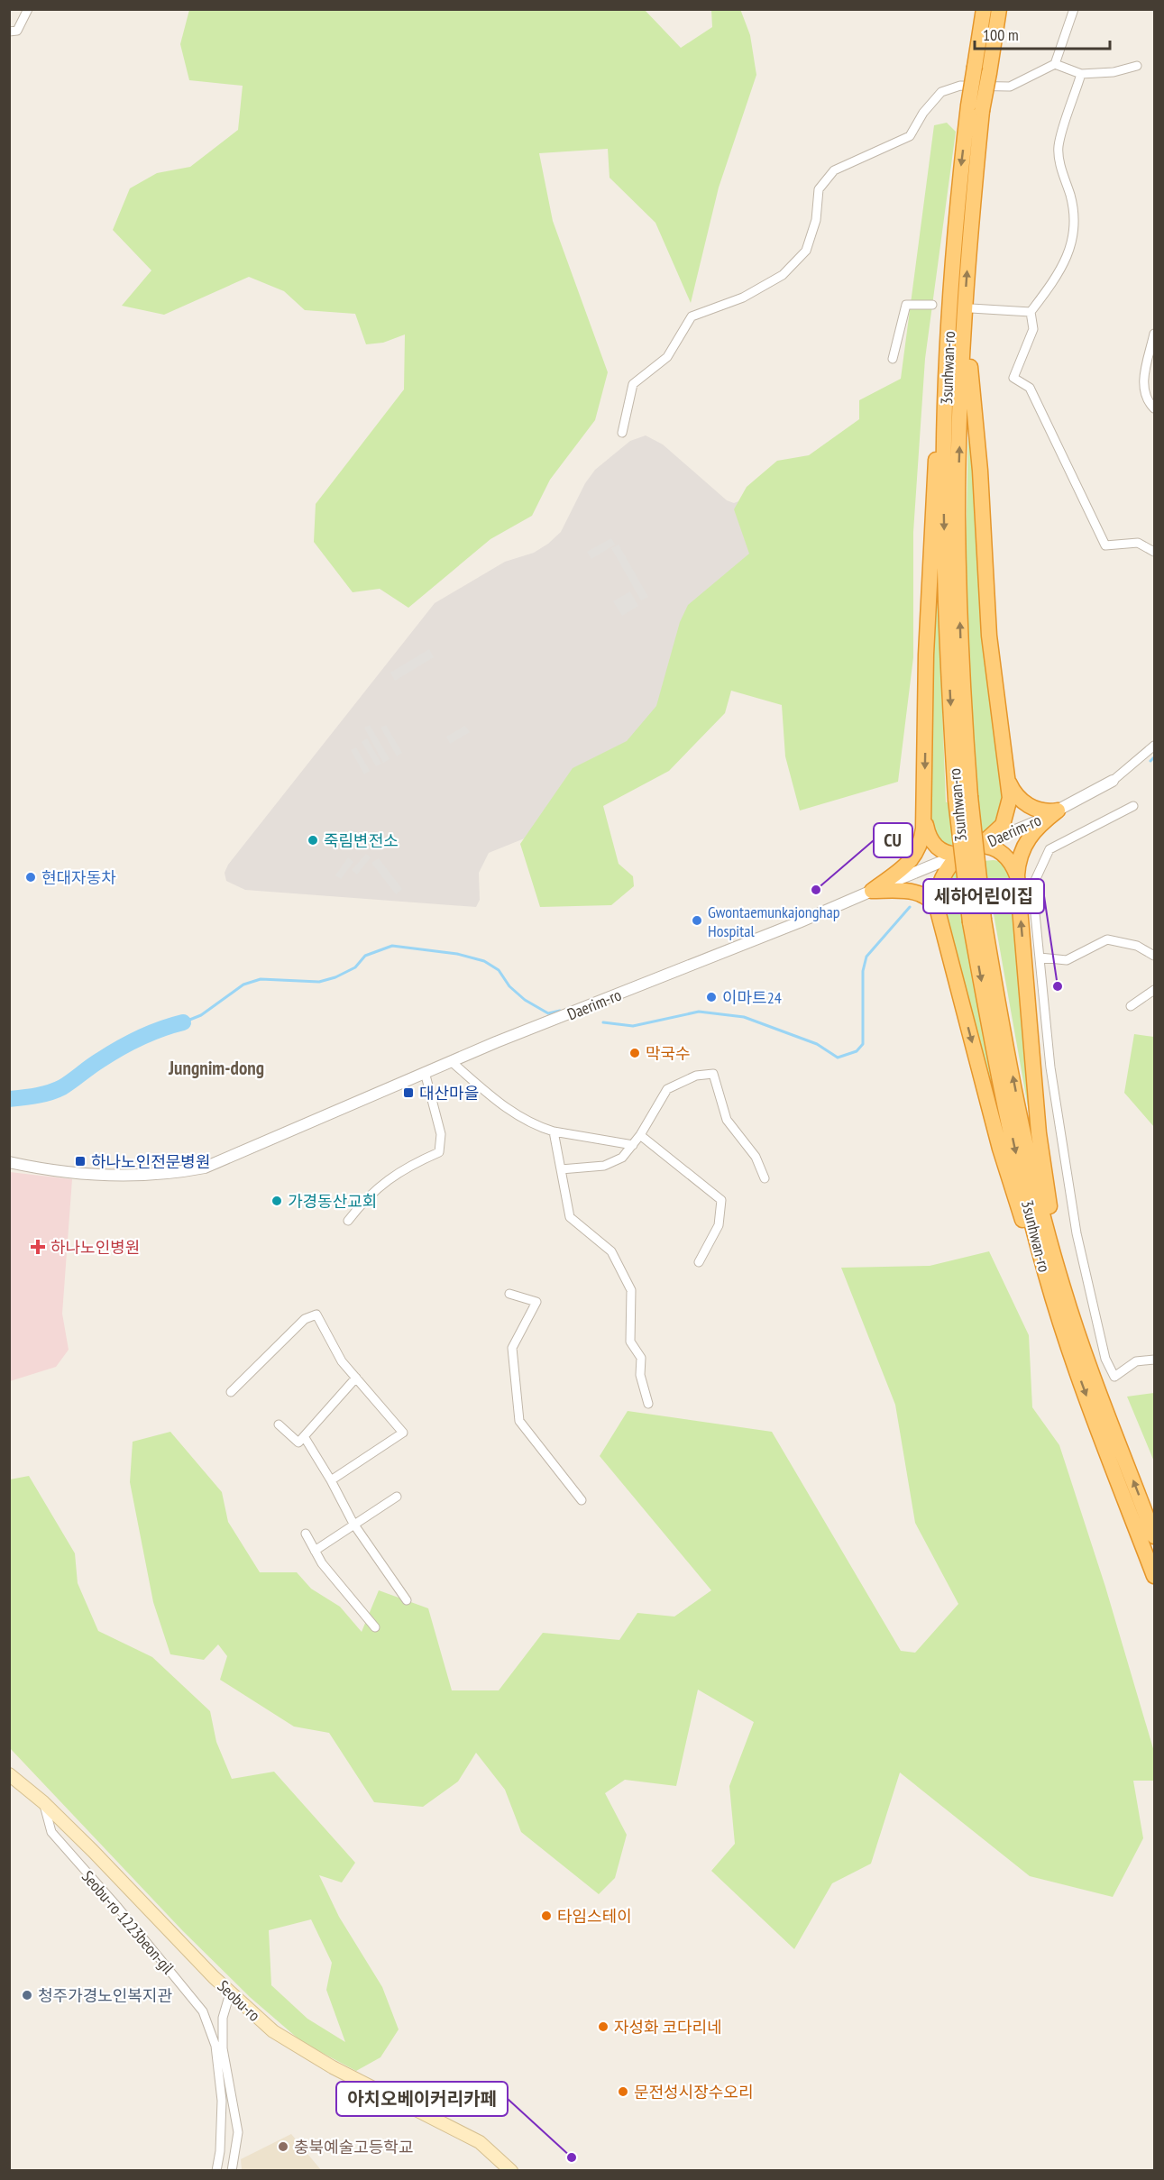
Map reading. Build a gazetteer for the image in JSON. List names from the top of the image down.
{
  "streets": {
    "highway": ["3sunhwan-ro"],
    "main road": ["Seobu-ro"],
    "street": ["Daerim-ro", "Seobu-ro 1223beon-gil"]
  },
  "crossings": [
    ["Seobu-ro 1223beon-gil", "Seobu-ro"]
  ],
  "districts": ["Jungnim-dong"],
  "places": {
    "other": [
      "죽림변전소",
      "현대자동차",
      "CU",
      "Gwontaemunkajonghap Hospital",
      "세하어린이집",
      "이마트24",
      "막국수",
      "가경동산교회",
      "타임스테이",
      "청주가경노인복지관",
      "자성화 코다리네",
      "문전성시장수오리",
      "충북예술고등학교",
      "아치오베이커리카페"
    ],
    "transit": ["대산마을", "하나노인전문병원"],
    "health": ["하나노인병원"]
  },
  "scale_bar": "100 m"
}
